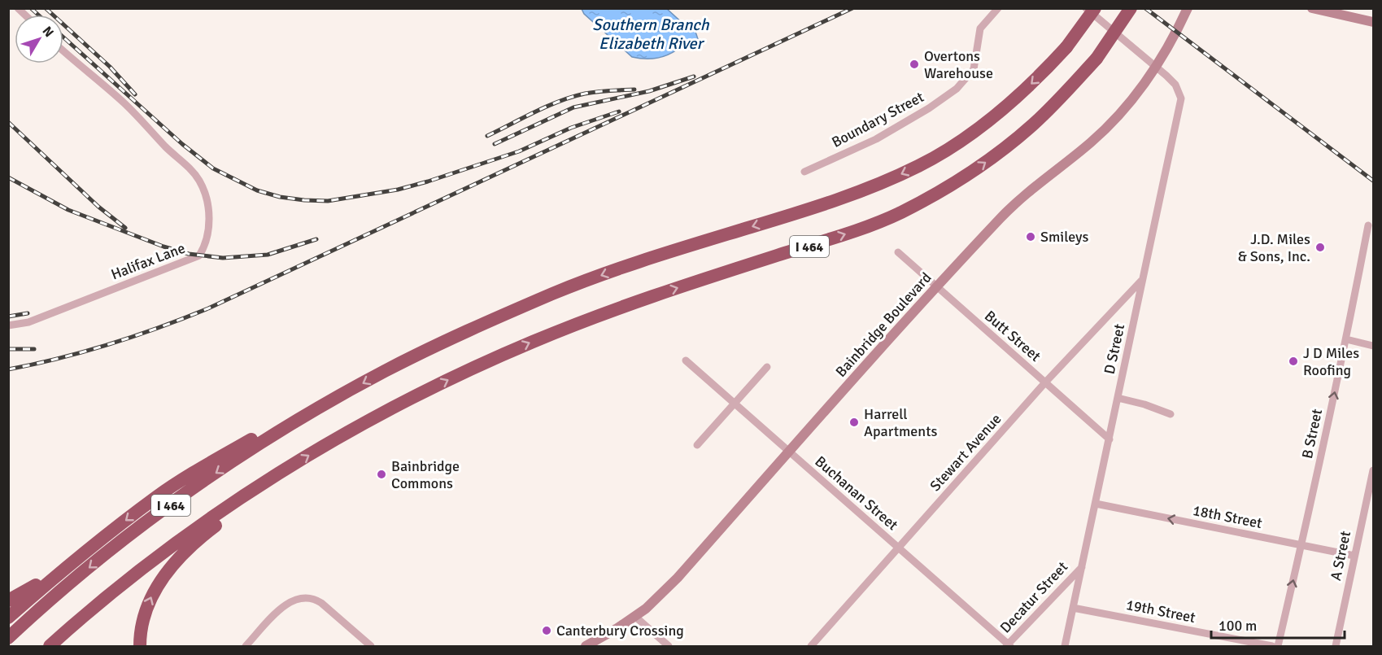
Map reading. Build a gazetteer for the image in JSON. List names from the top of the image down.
{
  "streets": {
    "highway": ["I 464"],
    "street": [
      "Boundary Street",
      "Halifax Lane",
      "Bainbridge Boulevard",
      "Butt Street",
      "D Street",
      "B Street",
      "Stewart Avenue",
      "Buchanan Street",
      "18th Street",
      "A Street",
      "Decatur Street",
      "19th Street"
    ]
  },
  "crossings": [
    ["Bainbridge Boulevard", "Butt Street"],
    ["Bainbridge Boulevard", "D Street"],
    ["Bainbridge Boulevard", "Buchanan Street"],
    ["Butt Street", "D Street"],
    ["Butt Street", "Stewart Avenue"],
    ["D Street", "Stewart Avenue"],
    ["D Street", "18th Street"],
    ["D Street", "Decatur Street"],
    ["D Street", "19th Street"],
    ["B Street", "18th Street"],
    ["Stewart Avenue", "Buchanan Street"],
    ["Buchanan Street", "Decatur Street"],
    ["18th Street", "A Street"]
  ],
  "one_way": ["B Street", "18th Street"],
  "water": ["Southern Branch Elizabeth River"],
  "places": [
    "Overtons Warehouse",
    "Smileys",
    "J.D. Miles & Sons, Inc.",
    "J D Miles Roofing",
    "Harrell Apartments",
    "Bainbridge Commons",
    "Canterbury Crossing"
  ],
  "scale_bar": "100 m",
  "north": "top right"
}
